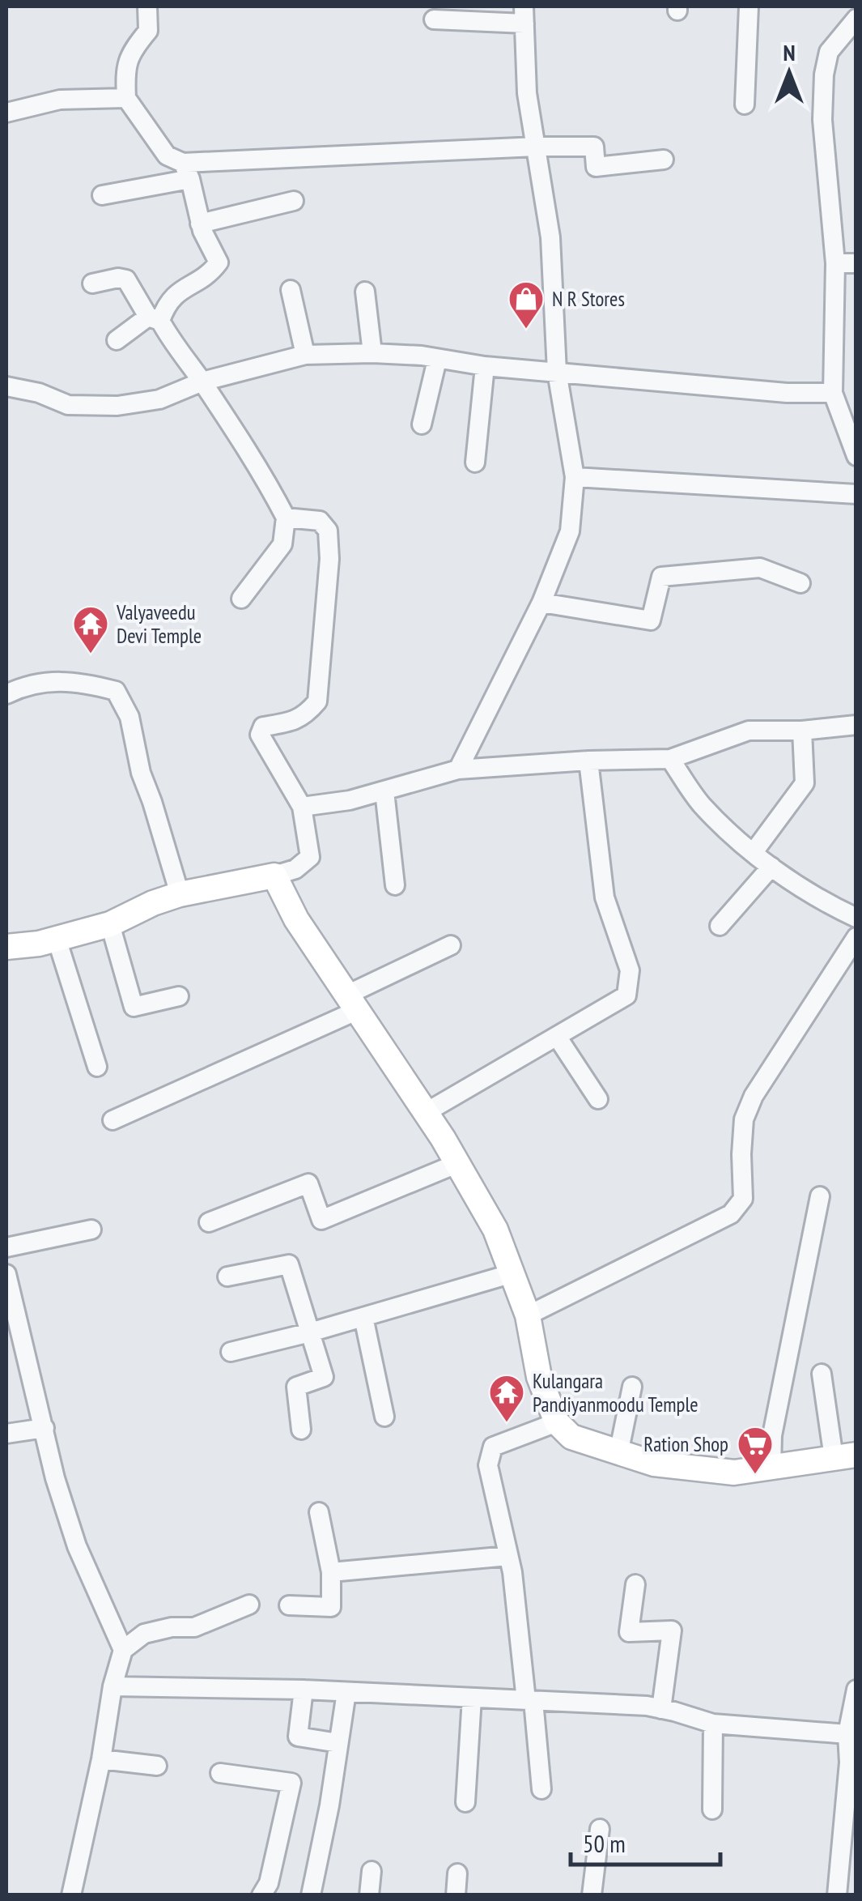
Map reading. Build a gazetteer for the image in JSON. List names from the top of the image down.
{
  "places": {
    "shop": ["N R Stores"],
    "temple": ["Valyaveedu Devi Temple", "Kulangara Pandiyanmoodu Temple"],
    "supermarket": ["Ration Shop"]
  },
  "scale_bar": "50 m",
  "north": "top"
}
